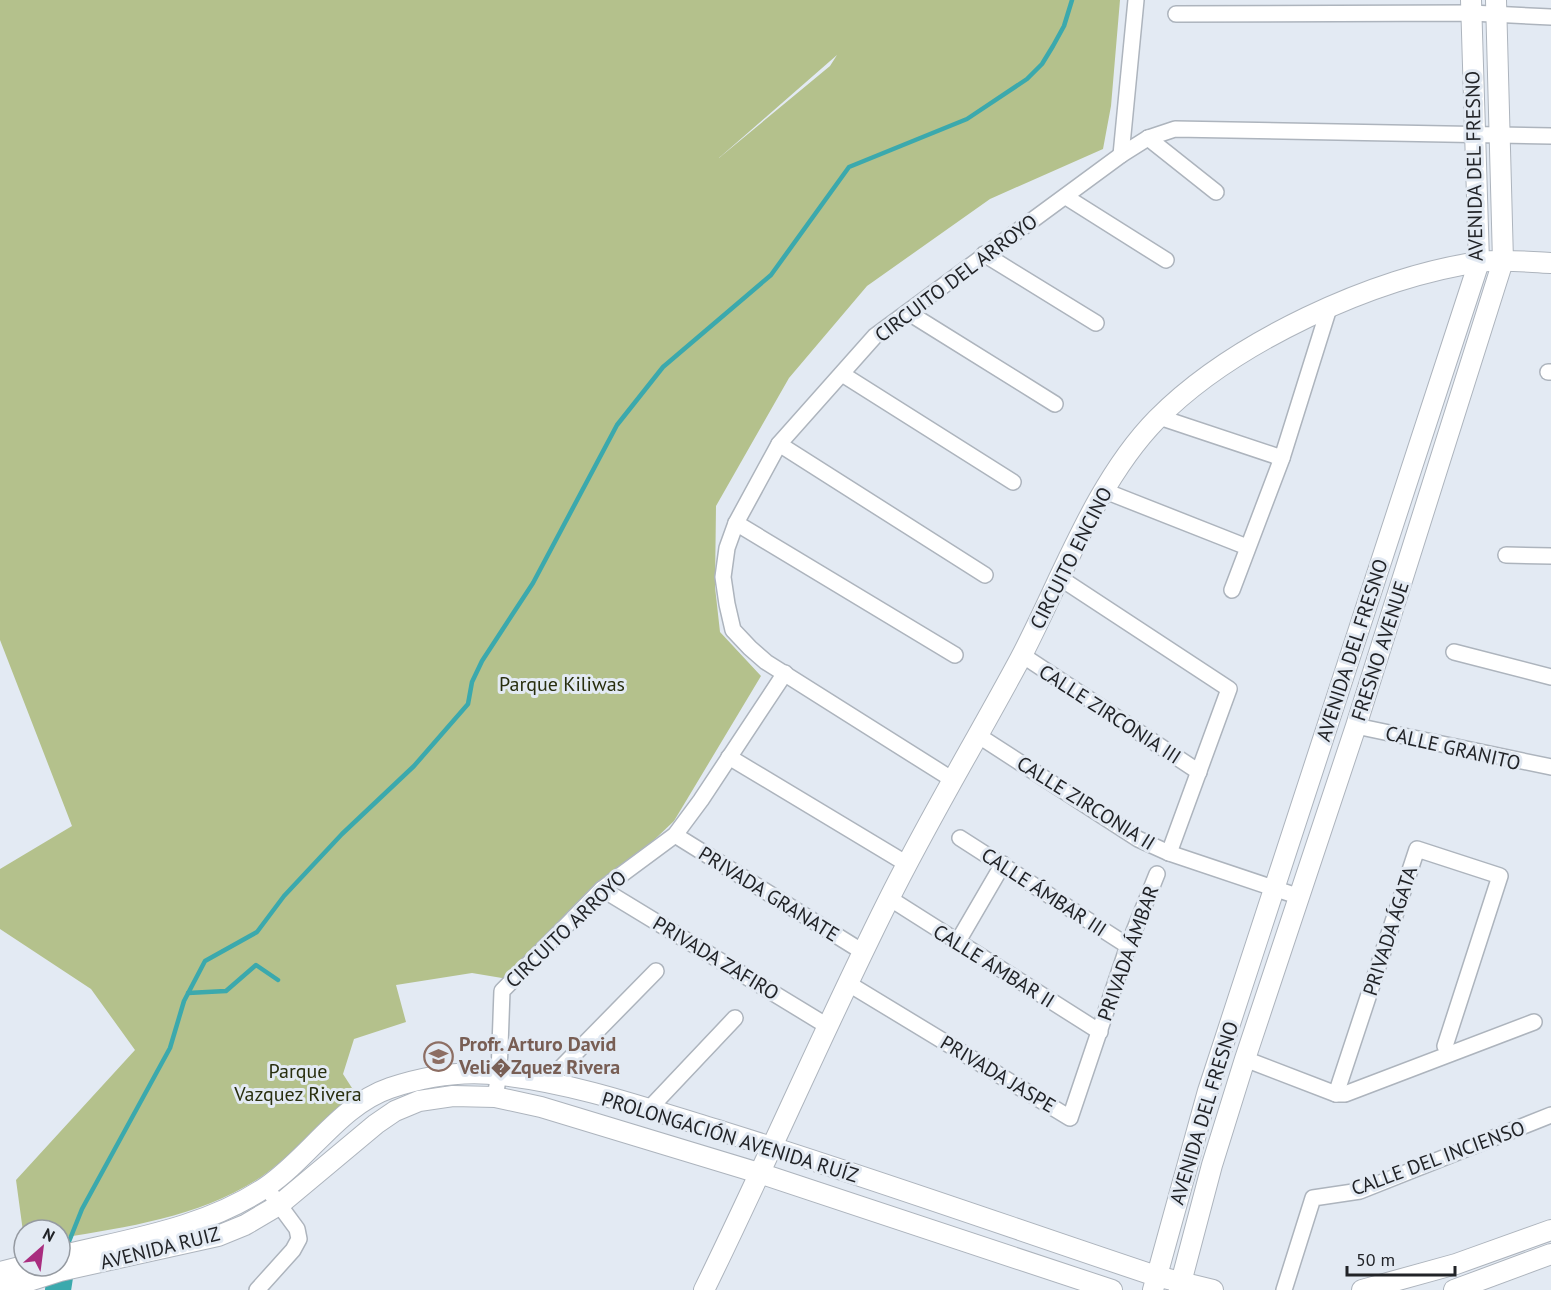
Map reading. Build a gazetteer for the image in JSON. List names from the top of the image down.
{
  "streets": {
    "street": [
      "AVENIDA DEL FRESNO",
      "CIRCUITO DEL ARROYO",
      "CIRCUITO ENCINO",
      "FRESNO AVENUE",
      "CALLE ZIRCONIA III",
      "CALLE GRANITO",
      "CALLE ZIRCONIA II",
      "CALLE ÁMBAR III",
      "PRIVADA GRANATE",
      "CIRCUITO ARROYO",
      "PRIVADA ÁGATA",
      "PRIVADA ÁMBAR",
      "PRIVADA ZAFIRO",
      "CALLE ÁMBAR II",
      "PRIVADA JASPE",
      "PROLONGACIÓN AVENIDA RUÍZ",
      "CALLE DEL INCIENSO",
      "AVENIDA RUIZ"
    ]
  },
  "crossings": [
    ["AVENIDA DEL FRESNO", "CIRCUITO DEL ARROYO"],
    ["AVENIDA DEL FRESNO", "CIRCUITO ENCINO"],
    ["AVENIDA DEL FRESNO", "CALLE ZIRCONIA II"],
    ["AVENIDA DEL FRESNO", "PROLONGACIÓN AVENIDA RUÍZ"],
    ["CIRCUITO DEL ARROYO", "CIRCUITO ENCINO"],
    ["CIRCUITO DEL ARROYO", "FRESNO AVENUE"],
    ["CIRCUITO DEL ARROYO", "CIRCUITO ARROYO"],
    ["CIRCUITO ENCINO", "FRESNO AVENUE"],
    ["CIRCUITO ENCINO", "CALLE ZIRCONIA III"],
    ["CIRCUITO ENCINO", "CALLE ZIRCONIA II"],
    ["CIRCUITO ENCINO", "PRIVADA GRANATE"],
    ["CIRCUITO ENCINO", "PRIVADA ZAFIRO"],
    ["CIRCUITO ENCINO", "CALLE ÁMBAR II"],
    ["CIRCUITO ENCINO", "PRIVADA JASPE"],
    ["CIRCUITO ENCINO", "PROLONGACIÓN AVENIDA RUÍZ"],
    ["FRESNO AVENUE", "CALLE GRANITO"],
    ["FRESNO AVENUE", "CALLE ZIRCONIA II"],
    ["FRESNO AVENUE", "PROLONGACIÓN AVENIDA RUÍZ"],
    ["CALLE ÁMBAR III", "PRIVADA ÁMBAR"],
    ["PRIVADA GRANATE", "CIRCUITO ARROYO"],
    ["CIRCUITO ARROYO", "PRIVADA ZAFIRO"],
    ["CIRCUITO ARROYO", "PROLONGACIÓN AVENIDA RUÍZ"],
    ["PRIVADA ÁMBAR", "CALLE ÁMBAR II"],
    ["PRIVADA ÁMBAR", "PRIVADA JASPE"],
    ["CALLE ÁMBAR II", "PRIVADA JASPE"],
    ["PROLONGACIÓN AVENIDA RUÍZ", "AVENIDA RUIZ"]
  ],
  "parks": ["Parque Kiliwas", "Parque Vazquez Rivera"],
  "places": {
    "school or university": ["Profr. Arturo David Veli�Zquez Rivera"]
  },
  "scale_bar": "50 m",
  "north": "top right"
}
